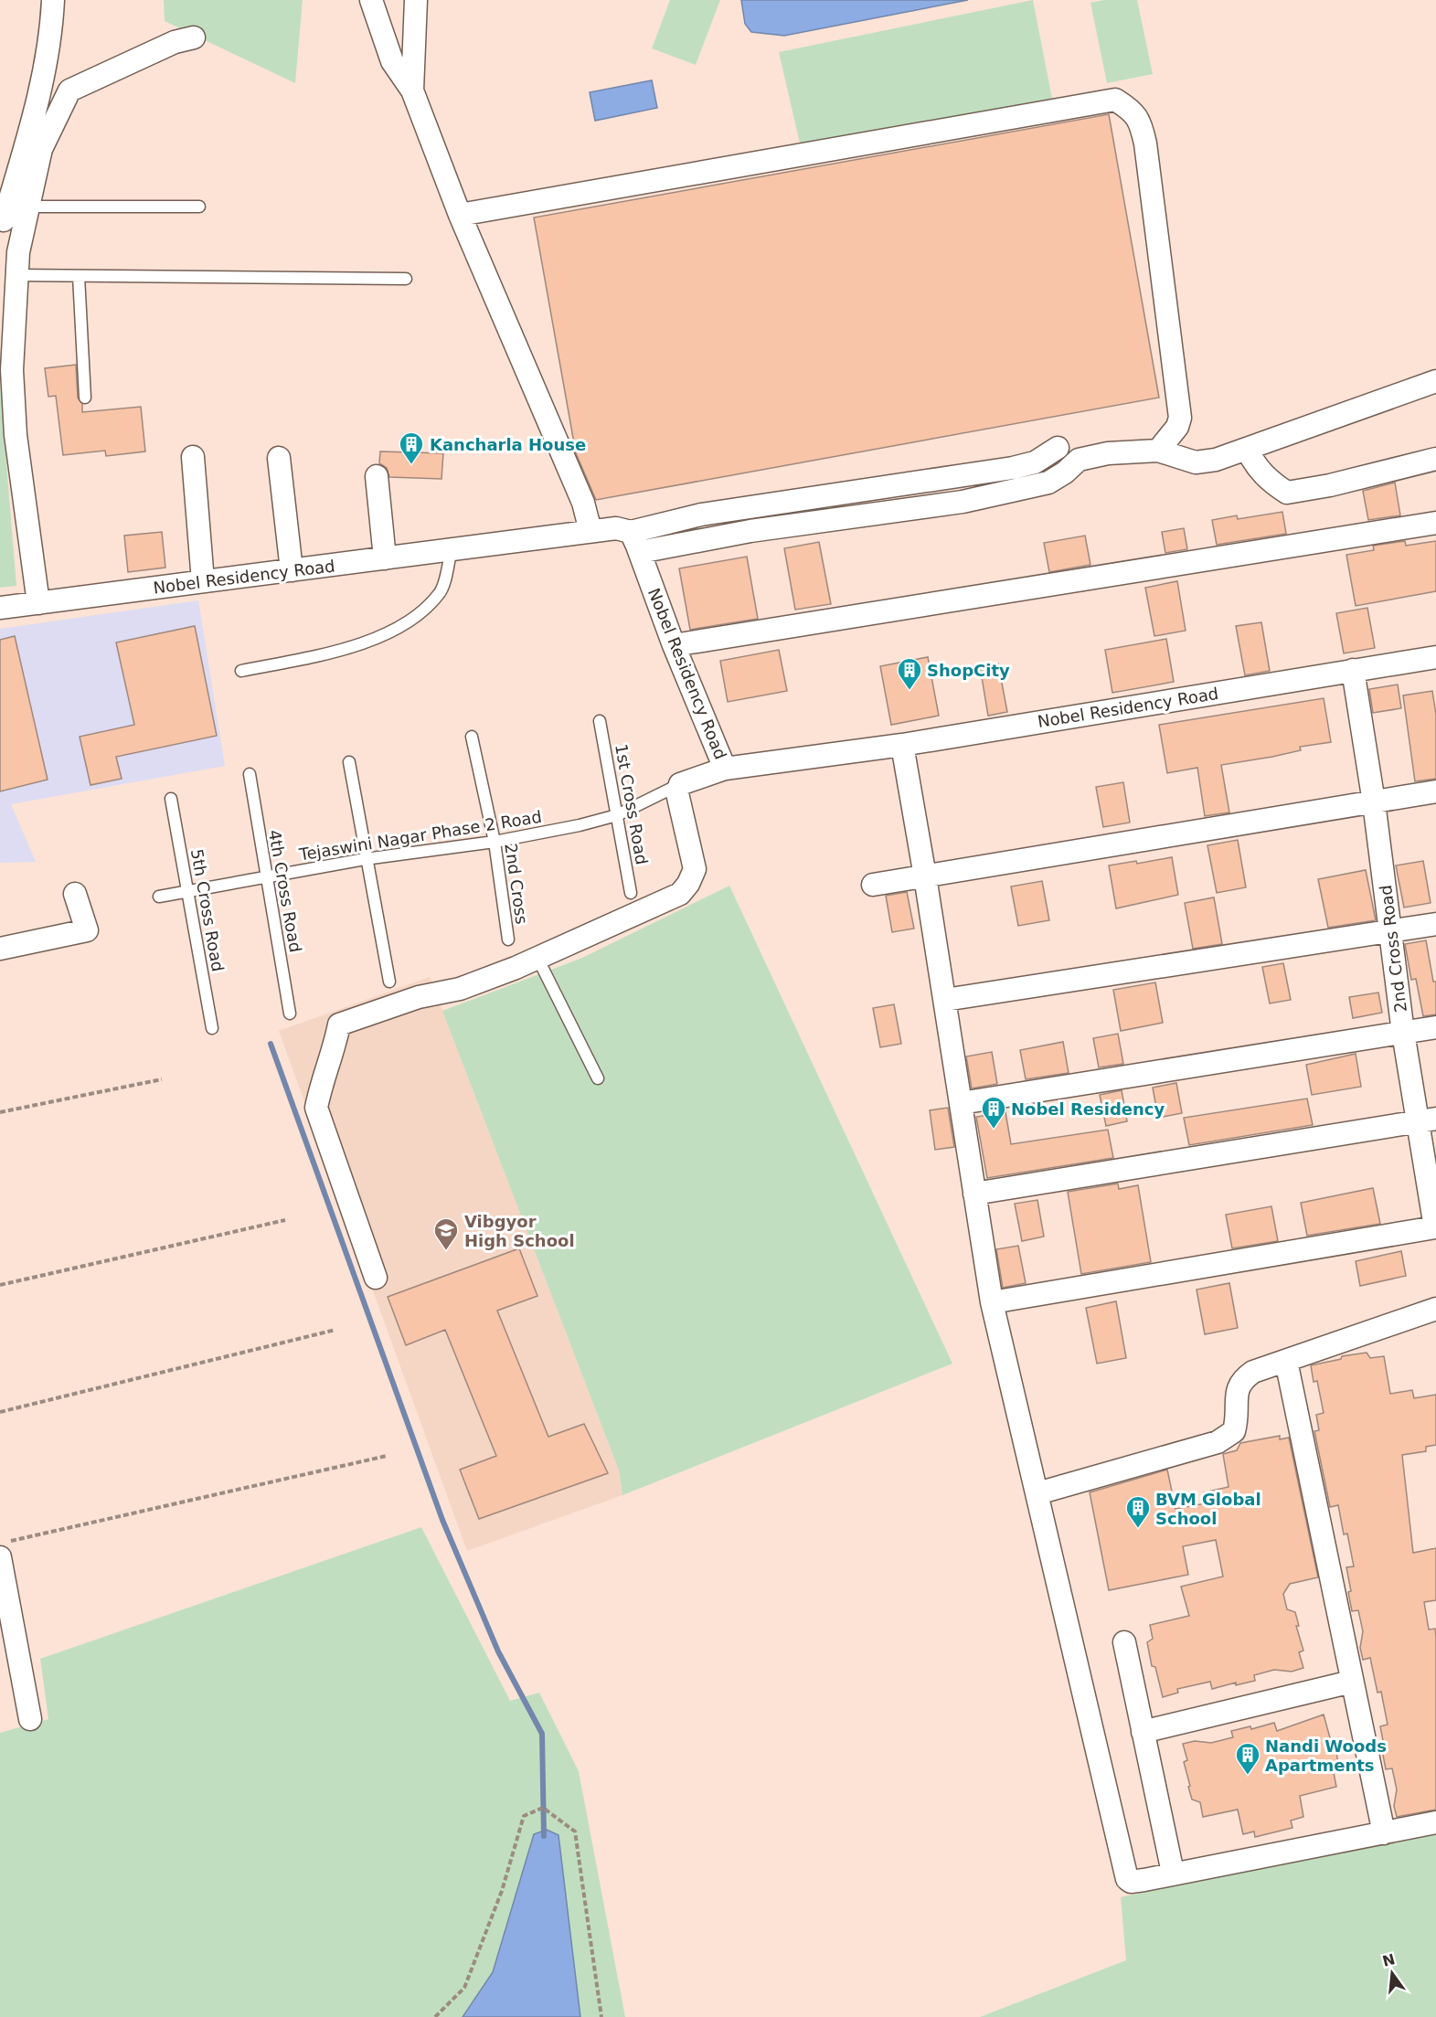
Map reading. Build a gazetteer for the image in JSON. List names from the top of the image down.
{
  "streets": {
    "street": ["Nobel Residency Road", "2nd Cross Road"],
    "lane": [
      "1st Cross Road",
      "Tejaswini Nagar Phase 2 Road",
      "2nd Cross",
      "4th Cross Road",
      "5th Cross Road"
    ]
  },
  "crossings": [
    ["Nobel Residency Road", "2nd Cross Road"],
    ["1st Cross Road", "Tejaswini Nagar Phase 2 Road"],
    ["Tejaswini Nagar Phase 2 Road", "2nd Cross"],
    ["Tejaswini Nagar Phase 2 Road", "4th Cross Road"],
    ["Tejaswini Nagar Phase 2 Road", "5th Cross Road"]
  ],
  "places": {
    "building": [
      "Kancharla House",
      "ShopCity",
      "Nobel Residency",
      "BVM Global School",
      "Nandi Woods Apartments"
    ],
    "school or university": ["Vibgyor High School"]
  },
  "north": "top"
}
